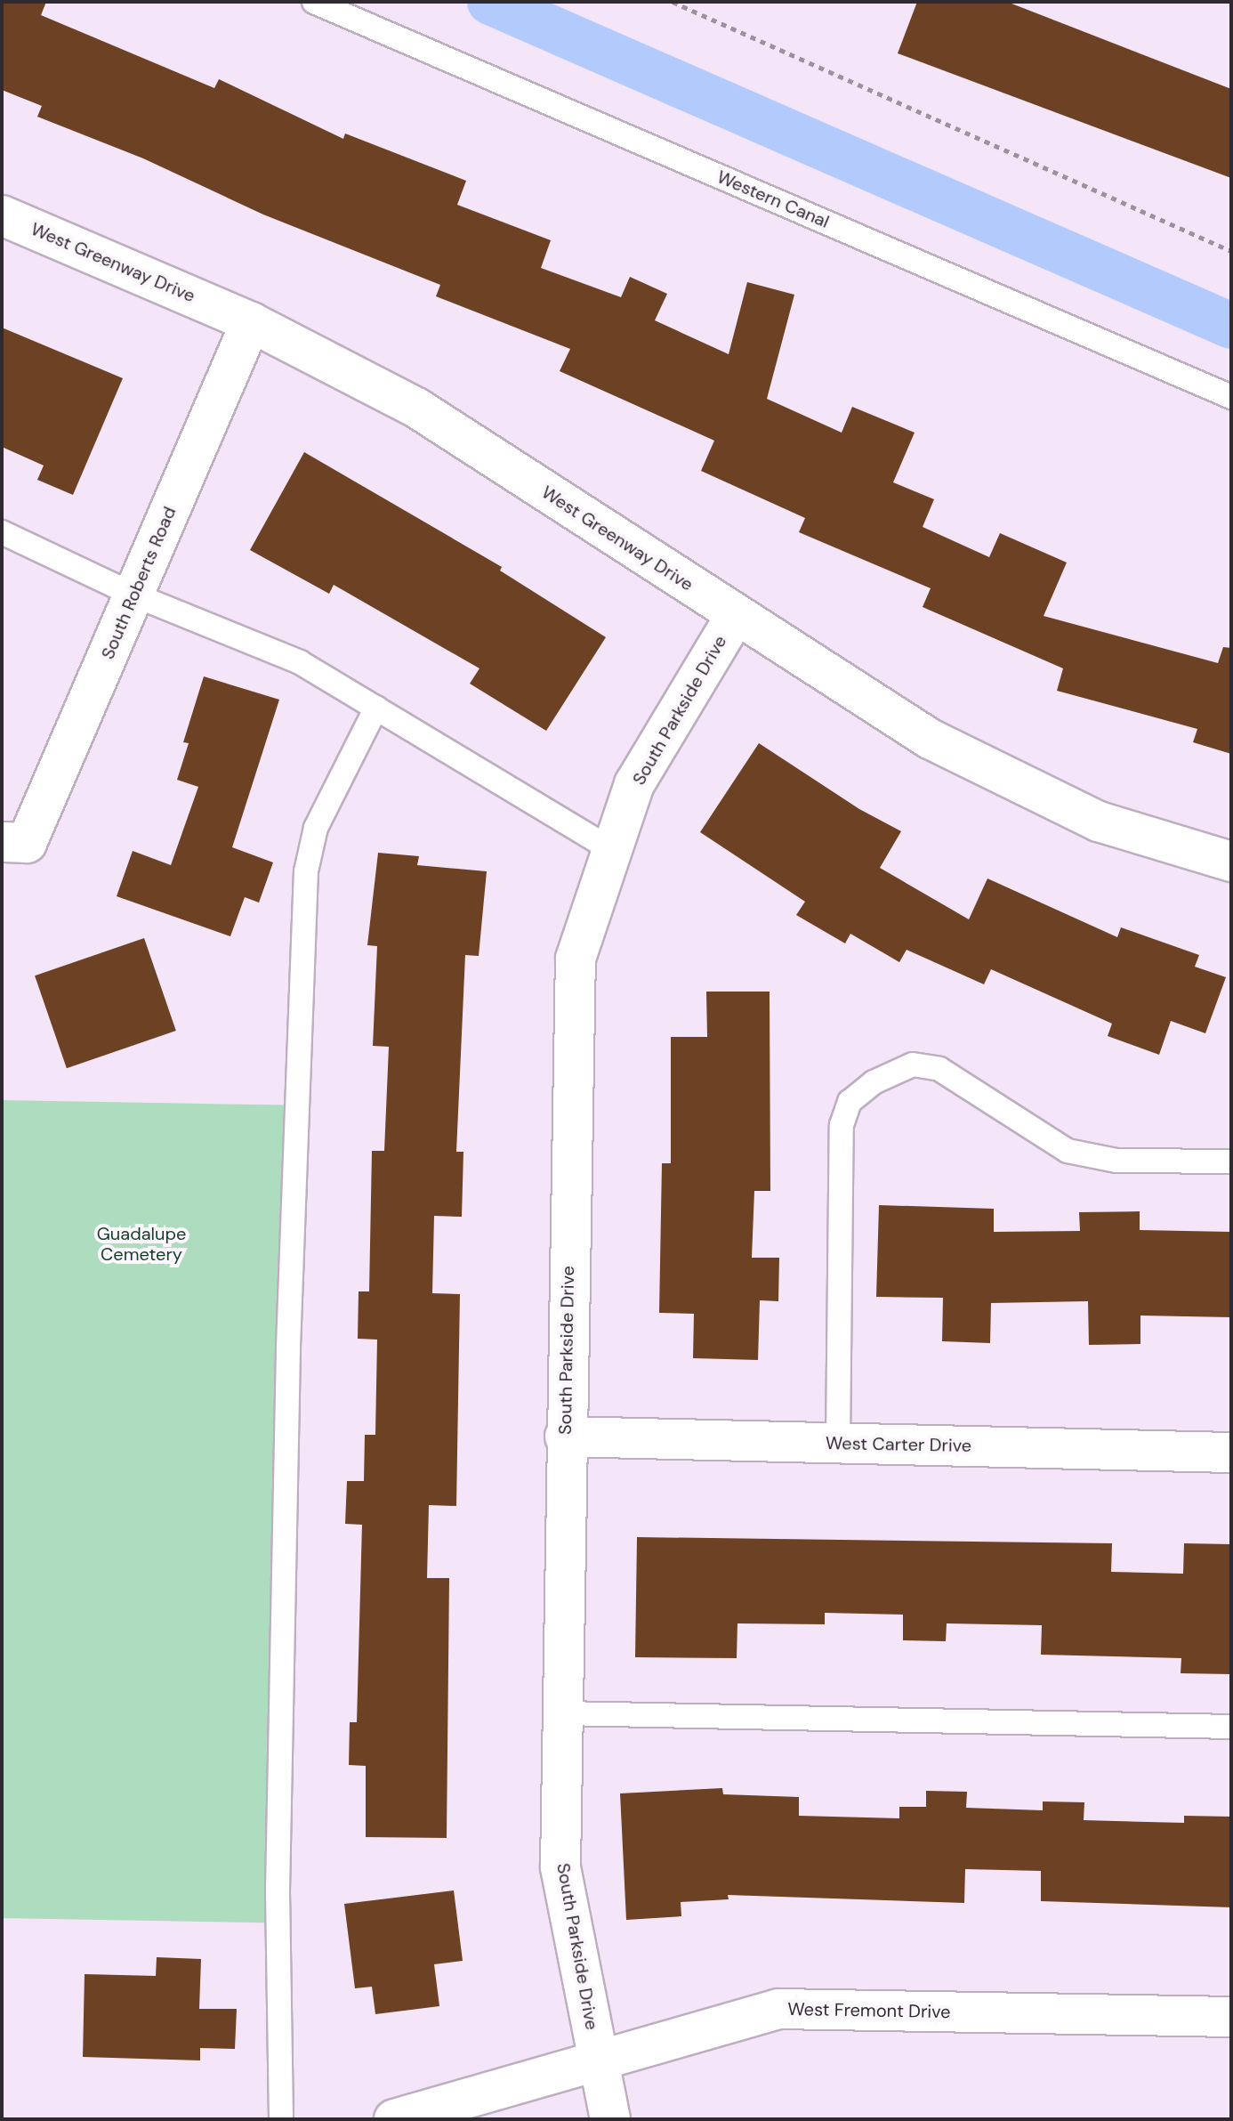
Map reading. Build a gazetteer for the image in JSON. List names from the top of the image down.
{
  "streets": {
    "street": [
      "West Greenway Drive",
      "South Roberts Road",
      "South Parkside Drive",
      "West Carter Drive",
      "West Fremont Drive"
    ],
    "lane": ["Western Canal"]
  },
  "crossings": [
    ["West Greenway Drive", "South Roberts Road"],
    ["West Greenway Drive", "South Parkside Drive"],
    ["South Parkside Drive", "West Carter Drive"],
    ["South Parkside Drive", "West Fremont Drive"]
  ],
  "parks": ["Guadalupe Cemetery"]
}
